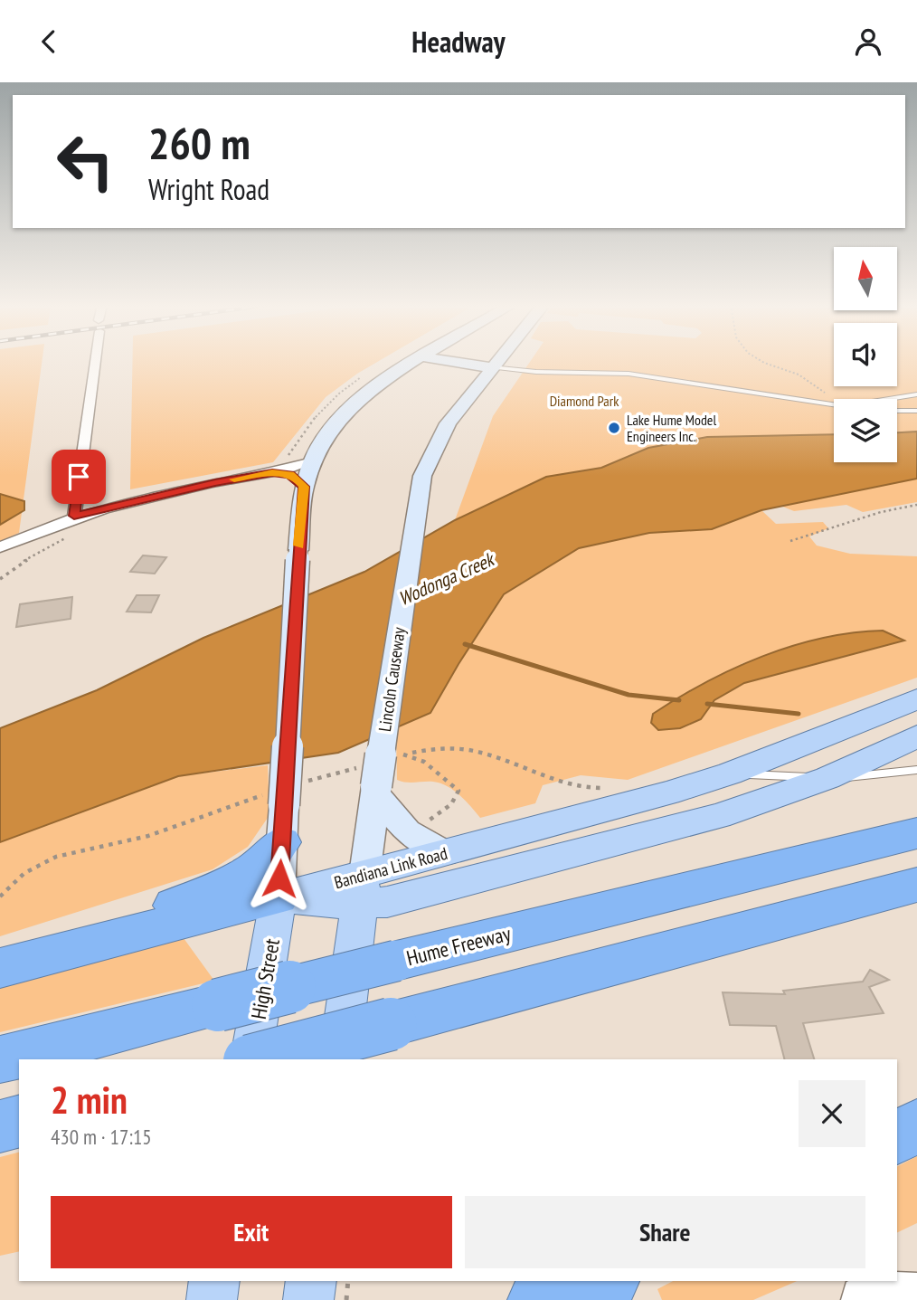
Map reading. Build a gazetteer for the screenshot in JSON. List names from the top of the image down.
{
  "streets": {
    "highway": ["Hume Freeway"],
    "main road": ["Lincoln Causeway", "Bandiana Link Road", "High Street"]
  },
  "crossings": [
    ["Lincoln Causeway", "Bandiana Link Road"],
    ["Bandiana Link Road", "High Street"]
  ],
  "water": ["Wodonga Creek"],
  "parks": ["Diamond Park"],
  "places": ["Lake Hume Model Engineers Inc."],
  "north": "top",
  "page": {
    "header": "Headway",
    "turn": ["260 m", "Wright Road"],
    "heading": ["2 min", "430 m · 17:15"],
    "buttons": ["Exit", "Share"]
  }
}
